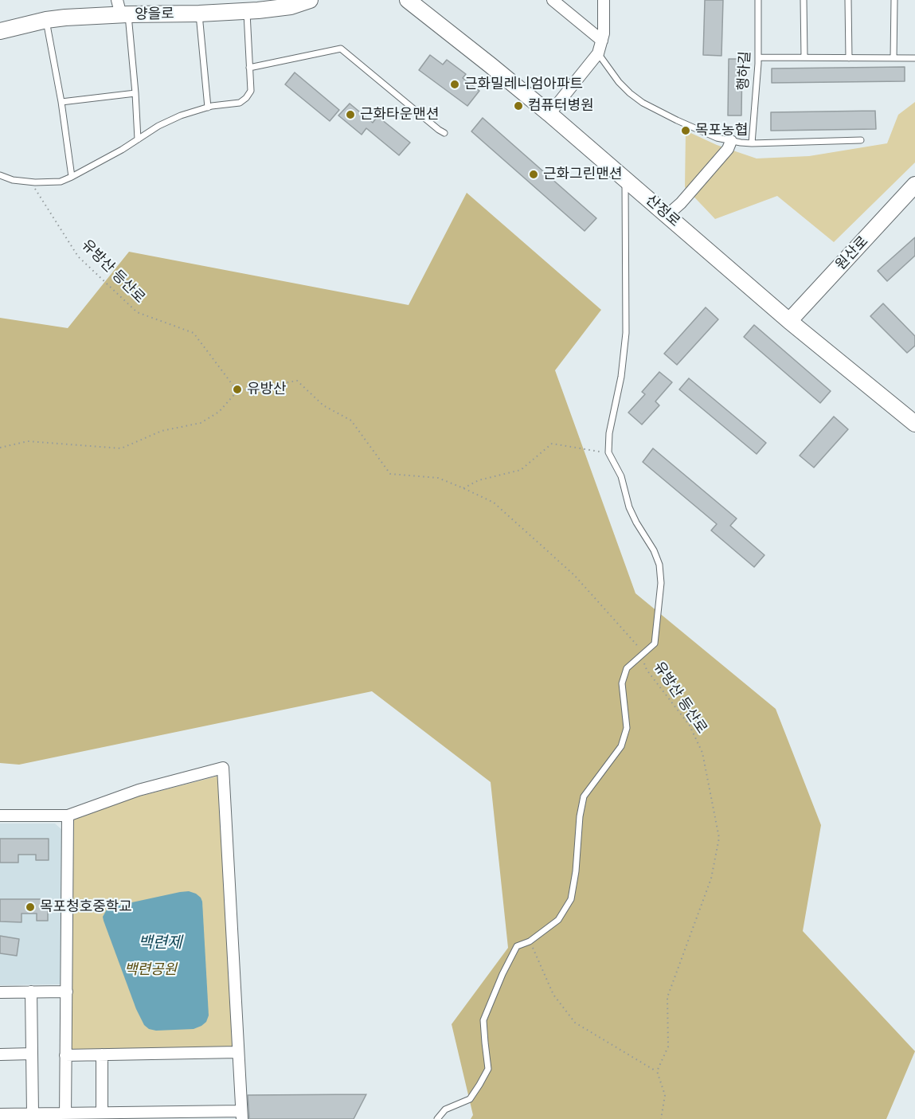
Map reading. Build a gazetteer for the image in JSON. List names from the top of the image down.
{
  "streets": {
    "street": ["양을로", "산정로", "원산로"],
    "lane": ["행하길"],
    "path": ["유방산 등산로"]
  },
  "crossings": [
    ["산정로", "원산로"]
  ],
  "water": ["백련제"],
  "parks": ["백련공원"],
  "places": [
    "근화밀레니엄아파트",
    "컴퓨터병원",
    "근화타운맨션",
    "목포농협",
    "근화그린맨션",
    "유방산",
    "목포청호중학교"
  ]
}
